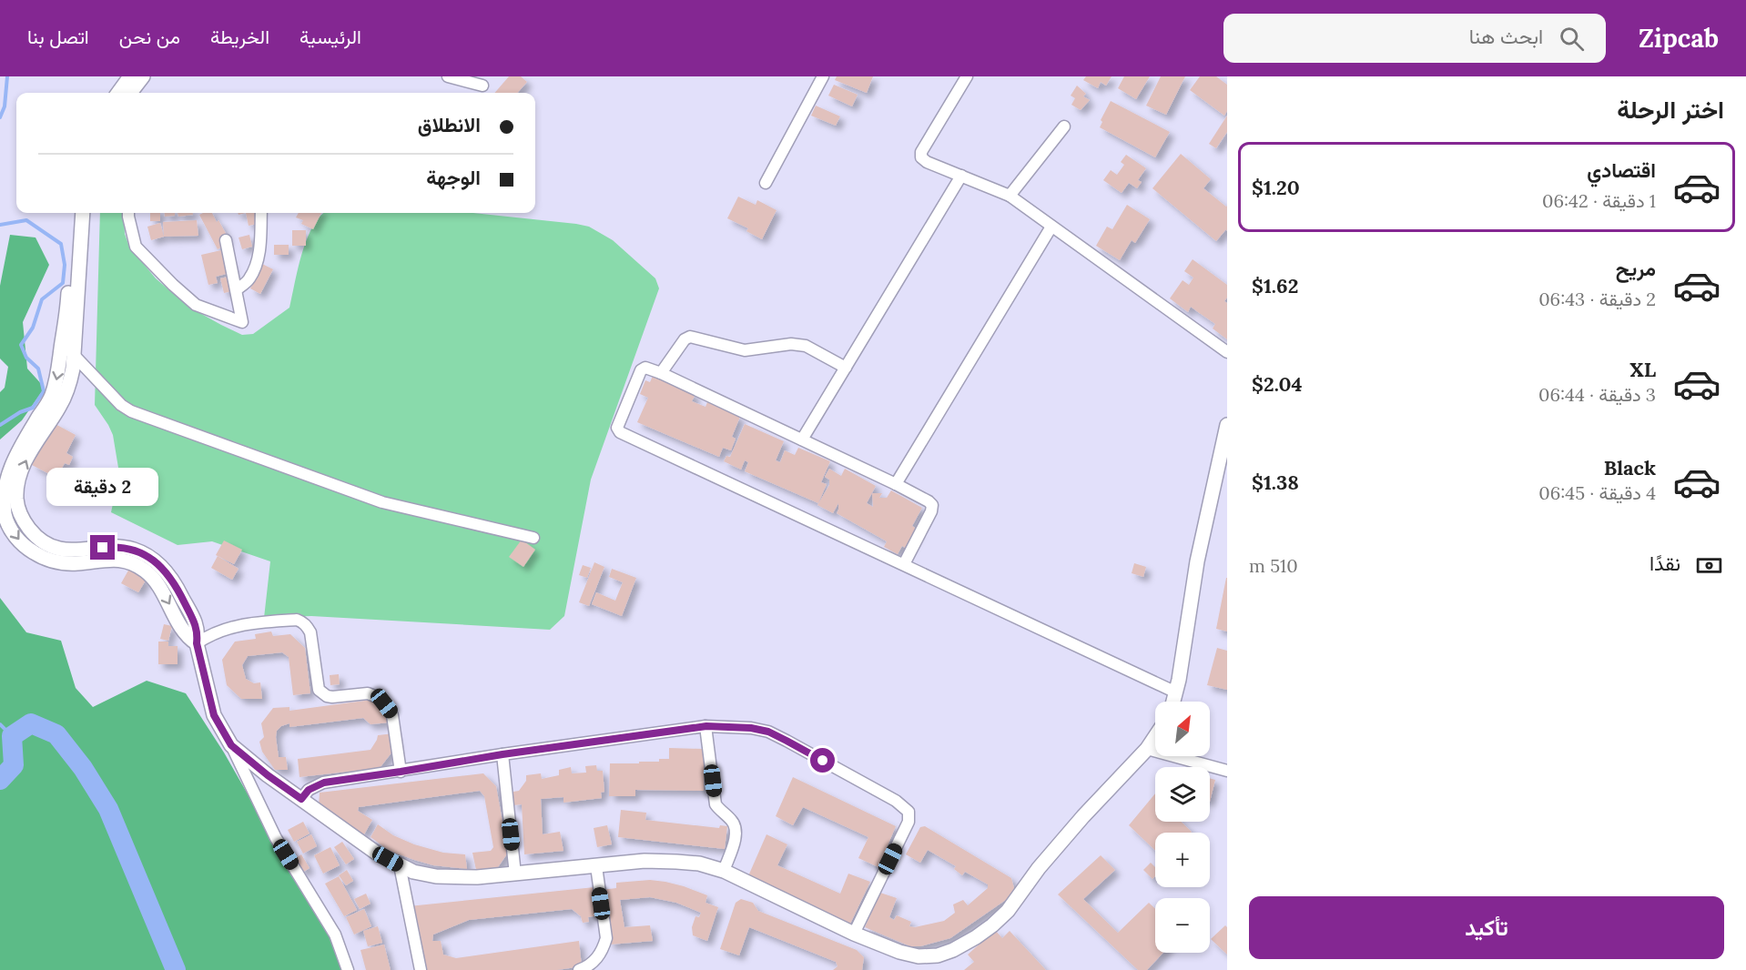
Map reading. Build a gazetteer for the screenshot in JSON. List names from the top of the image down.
{
  "north": "top right",
  "page": {
    "header": "Zipcab",
    "search": "ابحث هنا",
    "nav": [
      "الرئيسية",
      "الخريطة",
      "من نحن",
      "اتصل بنا"
    ],
    "heading": "اختر الرحلة",
    "banner": ["الانطلاق", "الوجهة"],
    "list": [
      {
        "name": "اقتصادي",
        "note": "1 دقيقة · 06:42",
        "value": "$1.20"
      },
      {
        "name": "مريح",
        "note": "2 دقيقة · 06:43",
        "value": "$1.62"
      },
      {
        "name": "XL",
        "note": "3 دقيقة · 06:44",
        "value": "$2.04"
      },
      {
        "name": "Black",
        "note": "4 دقيقة · 06:45",
        "value": "$1.38"
      }
    ],
    "bubble": "2 دقيقة",
    "pay": ["نقدًا", "510 m"],
    "map_buttons": ["+", "−"],
    "buttons": "تأكيد"
  }
}
